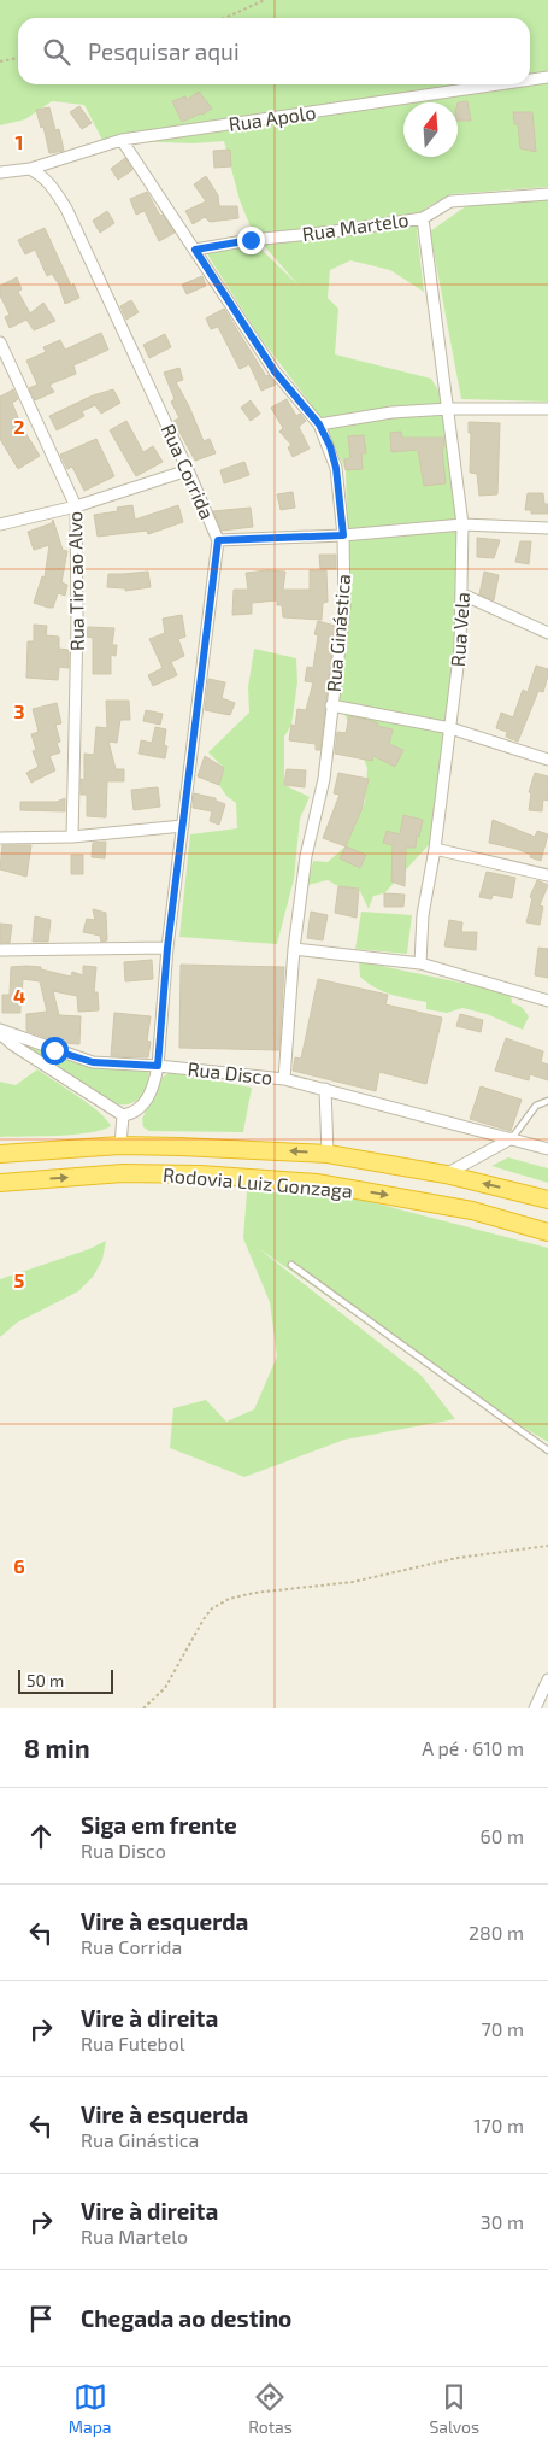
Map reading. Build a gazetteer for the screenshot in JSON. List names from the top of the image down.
{
  "streets": {
    "highway": ["Rodovia Luiz Gonzaga"],
    "street": [
      "Rua Apolo",
      "Rua Martelo",
      "Rua Corrida",
      "Rua Tiro ao Alvo",
      "Rua Vela",
      "Rua Ginástica",
      "Rua Disco"
    ]
  },
  "crossings": [
    ["Rua Apolo", "Rua Corrida"],
    ["Rua Apolo", "Rua Ginástica"],
    ["Rua Martelo", "Rua Vela"],
    ["Rua Martelo", "Rua Ginástica"],
    ["Rua Corrida", "Rua Disco"],
    ["Rua Ginástica", "Rua Disco"]
  ],
  "scale_bar": "50 m",
  "north": "top",
  "page": {
    "search": "Pesquisar aqui",
    "scale": "50 m",
    "heading": ["8 min", "A pé · 610 m"],
    "list": [
      ["Siga em frente", "Rua Disco", "60 m"],
      ["Vire à esquerda", "Rua Corrida", "280 m"],
      ["Vire à direita", "Rua Futebol", "70 m"],
      ["Vire à esquerda", "Rua Ginástica", "170 m"],
      ["Vire à direita", "Rua Martelo", "30 m"],
      "Chegada ao destino"
    ],
    "nav": ["Mapa", "Rotas", "Salvos"]
  },
  "grid": {
    "rows": [
      "1",
      "2",
      "3",
      "4",
      "5",
      "6"
    ]
  }
}
